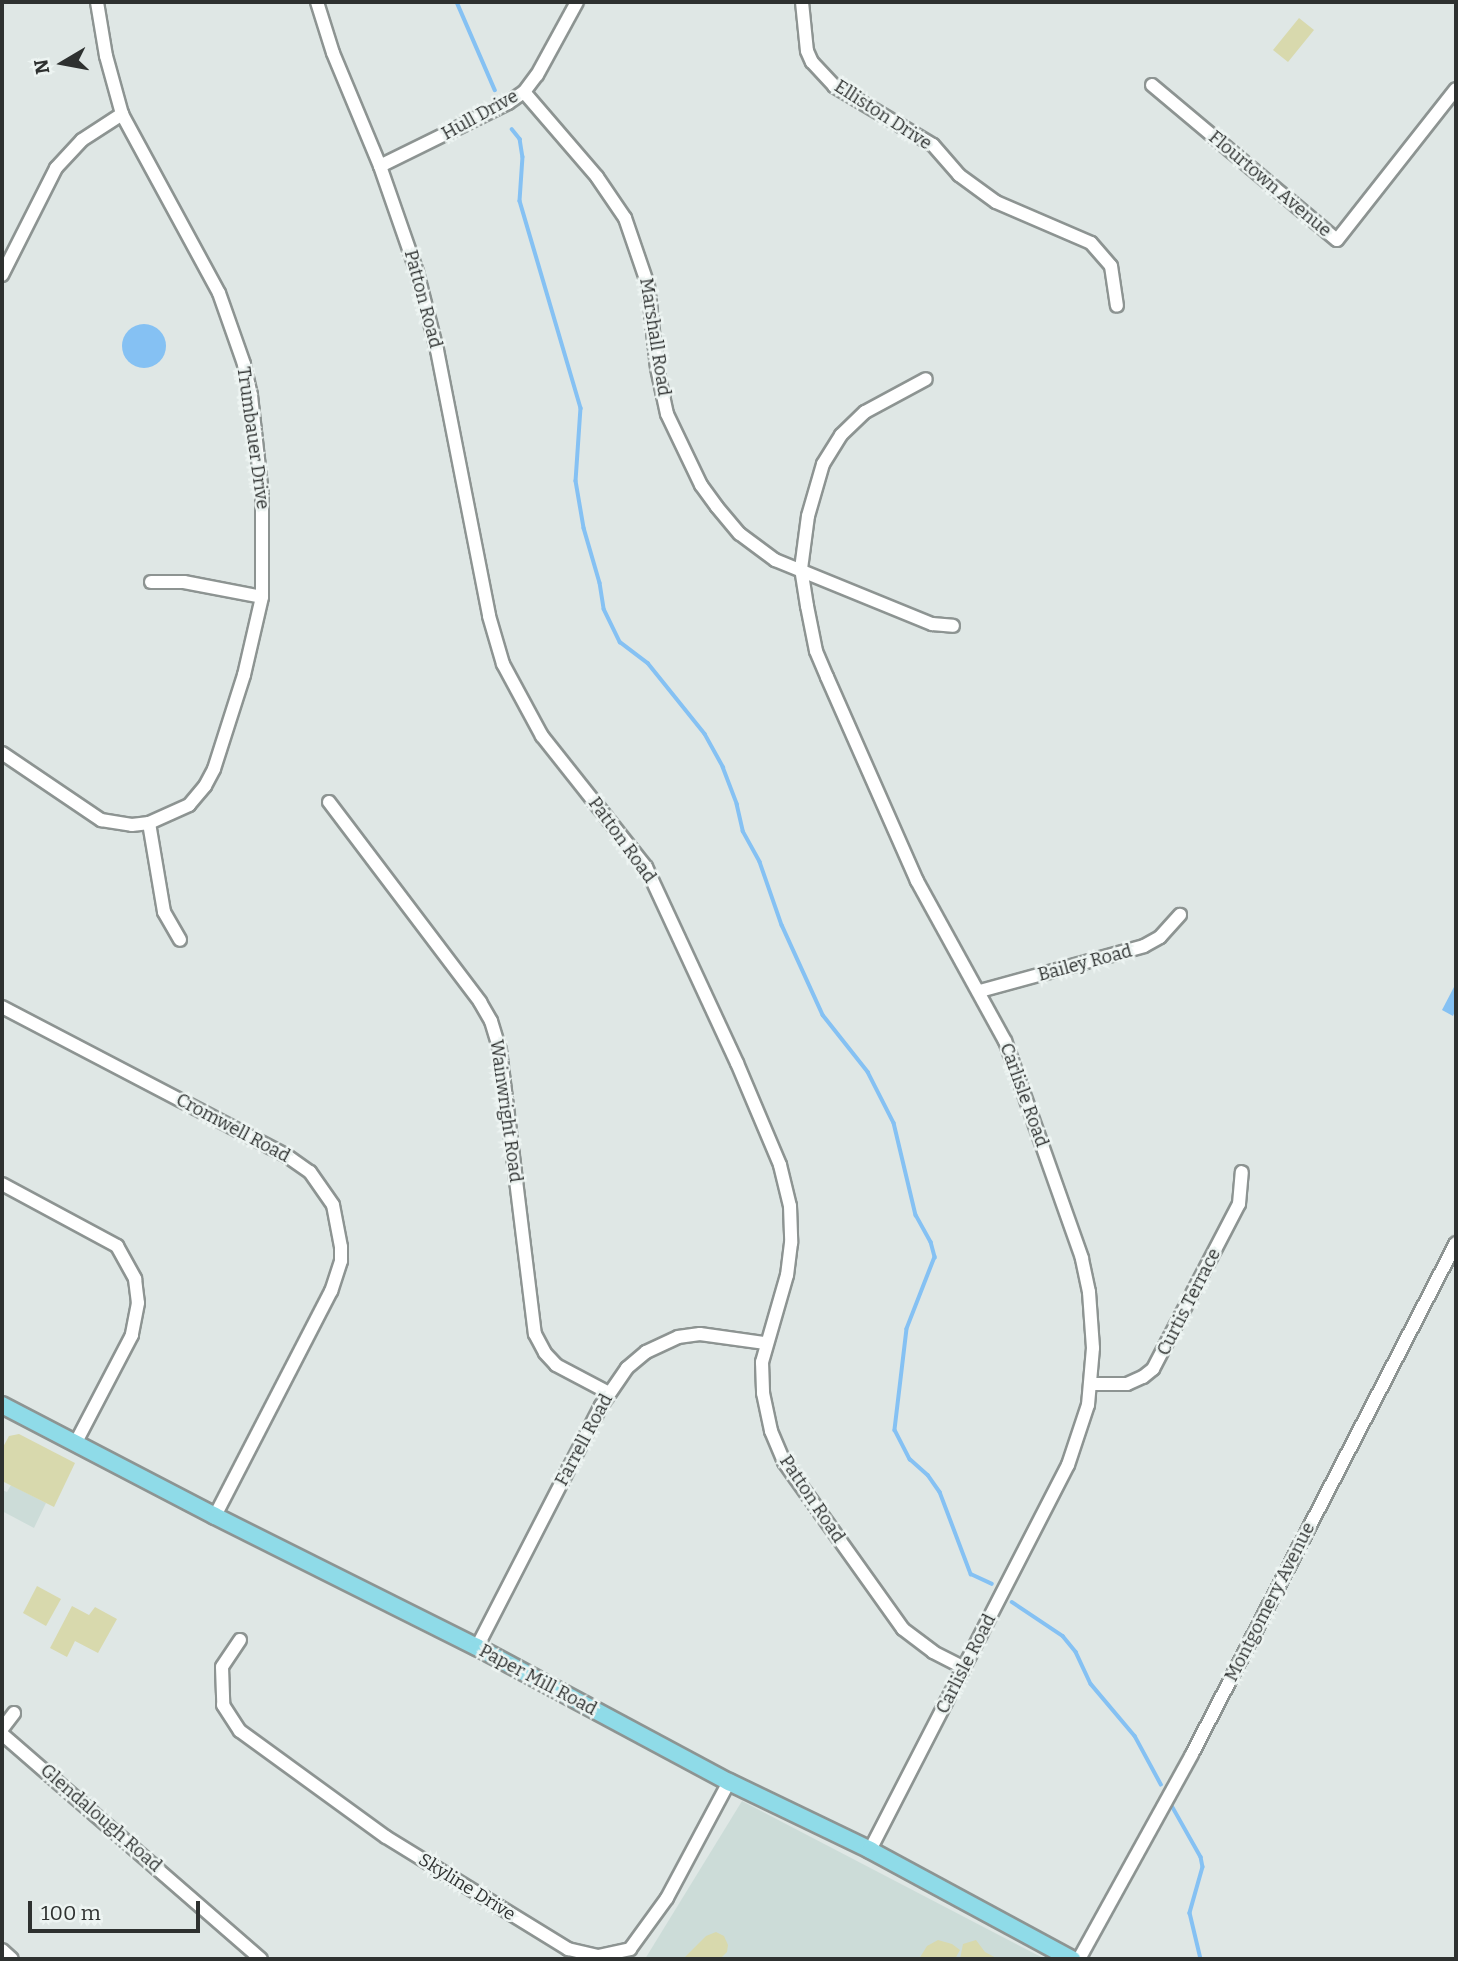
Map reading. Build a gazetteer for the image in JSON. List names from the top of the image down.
{
  "streets": {
    "main road": ["Paper Mill Road"],
    "street": [
      "Hull Drive",
      "Elliston Drive",
      "Flourtown Avenue",
      "Patton Road",
      "Marshall Road",
      "Trumbauer Drive",
      "Bailey Road",
      "Carlisle Road",
      "Wainwright Road",
      "Cromwell Road",
      "Curtis Terrace",
      "Farrell Road",
      "Montgomery Avenue",
      "Glendalough Road",
      "Skyline Drive"
    ]
  },
  "crossings": [
    ["Hull Drive", "Patton Road"],
    ["Hull Drive", "Marshall Road"],
    ["Patton Road", "Carlisle Road"],
    ["Patton Road", "Farrell Road"],
    ["Marshall Road", "Carlisle Road"],
    ["Bailey Road", "Carlisle Road"],
    ["Carlisle Road", "Curtis Terrace"],
    ["Carlisle Road", "Paper Mill Road"],
    ["Wainwright Road", "Farrell Road"],
    ["Cromwell Road", "Paper Mill Road"],
    ["Farrell Road", "Paper Mill Road"],
    ["Paper Mill Road", "Skyline Drive"]
  ],
  "scale_bar": "100 m",
  "north": "left"
}
